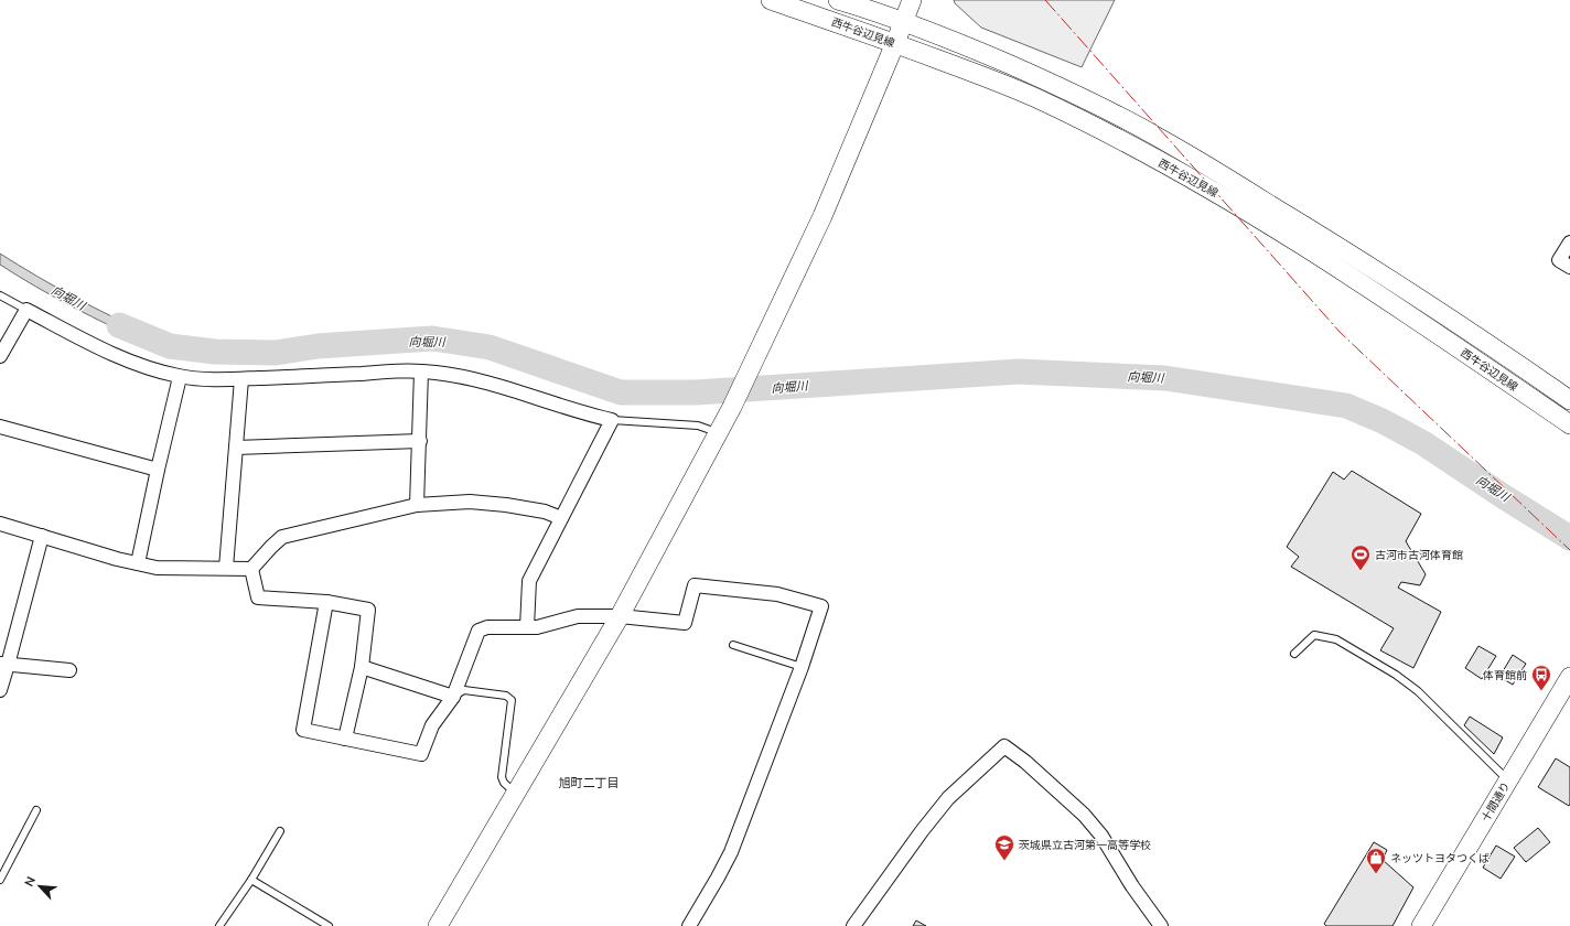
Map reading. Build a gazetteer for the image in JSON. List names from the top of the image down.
{
  "streets": {
    "street": ["西牛谷辺見線", "十間通り"]
  },
  "districts": ["旭町二丁目"],
  "water": ["向堀川"],
  "places": {
    "sports": ["古河市古河体育館"],
    "bus stop": ["体育館前"],
    "school or university": ["茨城県立古河第一高等学校"],
    "shop": ["ネッツトヨタつくば"]
  },
  "north": "top left"
}
